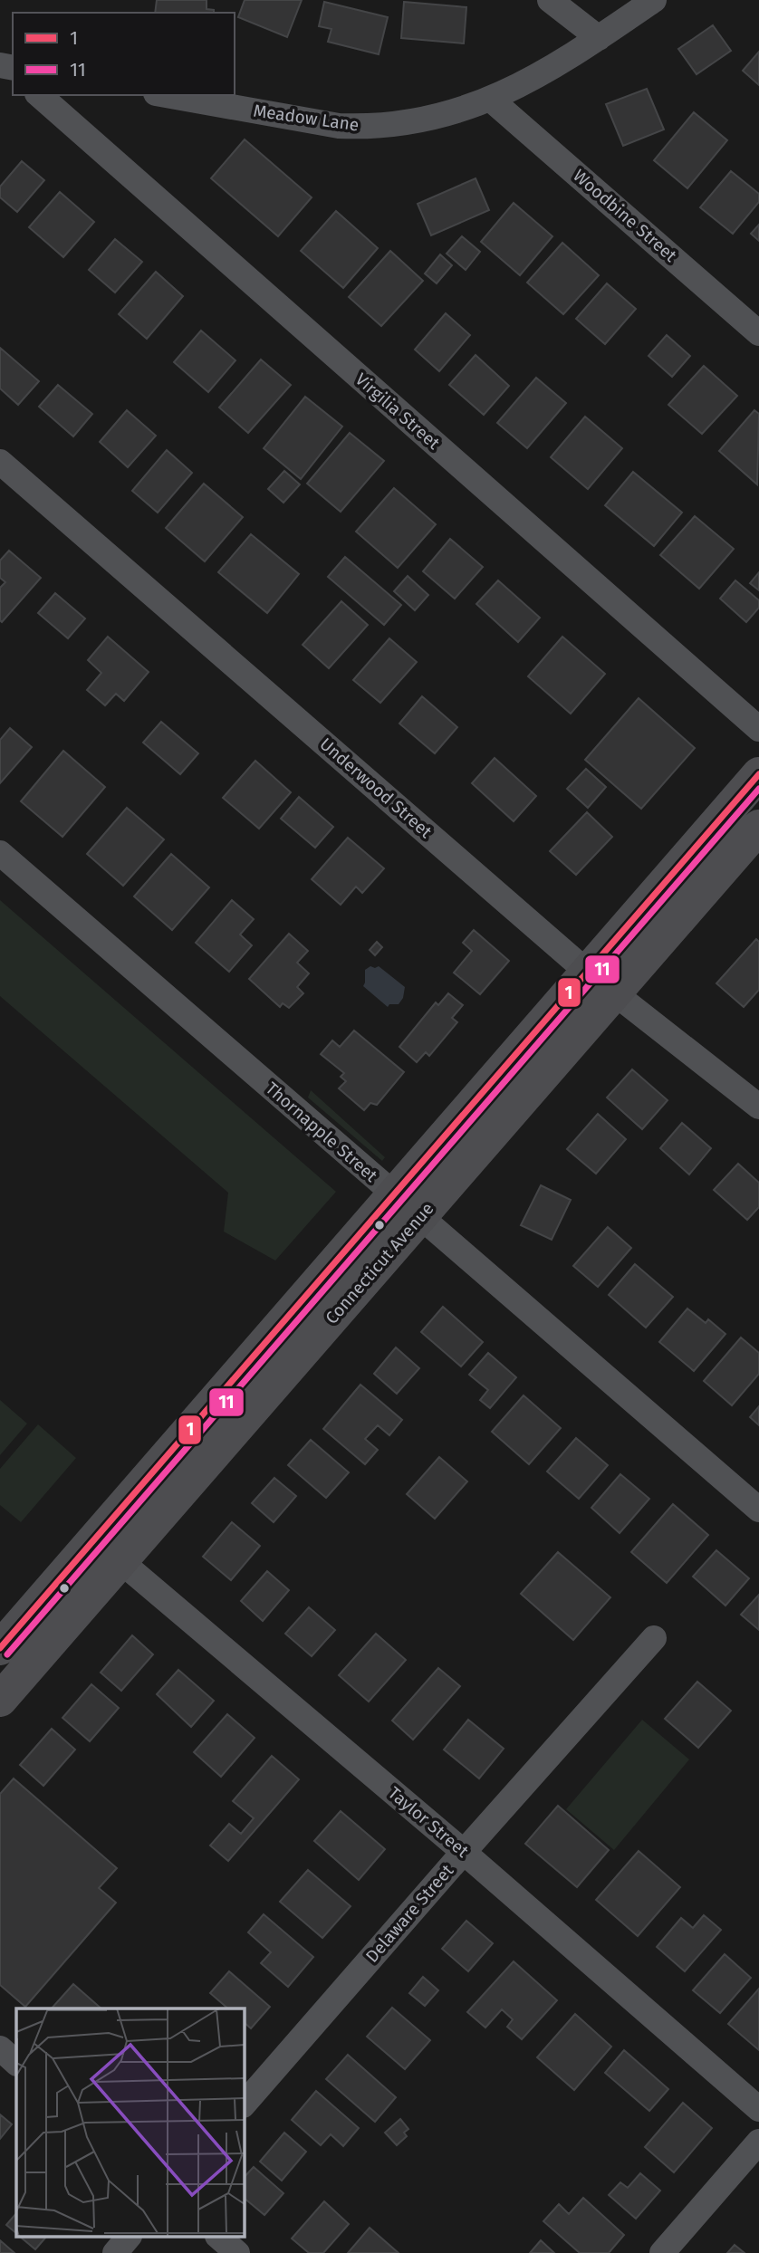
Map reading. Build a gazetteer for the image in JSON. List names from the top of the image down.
{
  "streets": {
    "main road": ["Connecticut Avenue"],
    "street": [
      "Meadow Lane",
      "Woodbine Street",
      "Virgilia Street",
      "Underwood Street",
      "Thornapple Street",
      "Taylor Street",
      "Delaware Street"
    ]
  },
  "crossings": [
    ["Meadow Lane", "Woodbine Street"],
    ["Underwood Street", "Connecticut Avenue"],
    ["Thornapple Street", "Connecticut Avenue"],
    ["Connecticut Avenue", "Taylor Street"],
    ["Taylor Street", "Delaware Street"]
  ],
  "lines": ["transit line 1", "transit line 11"],
  "legend": ["1", "11"]
}
